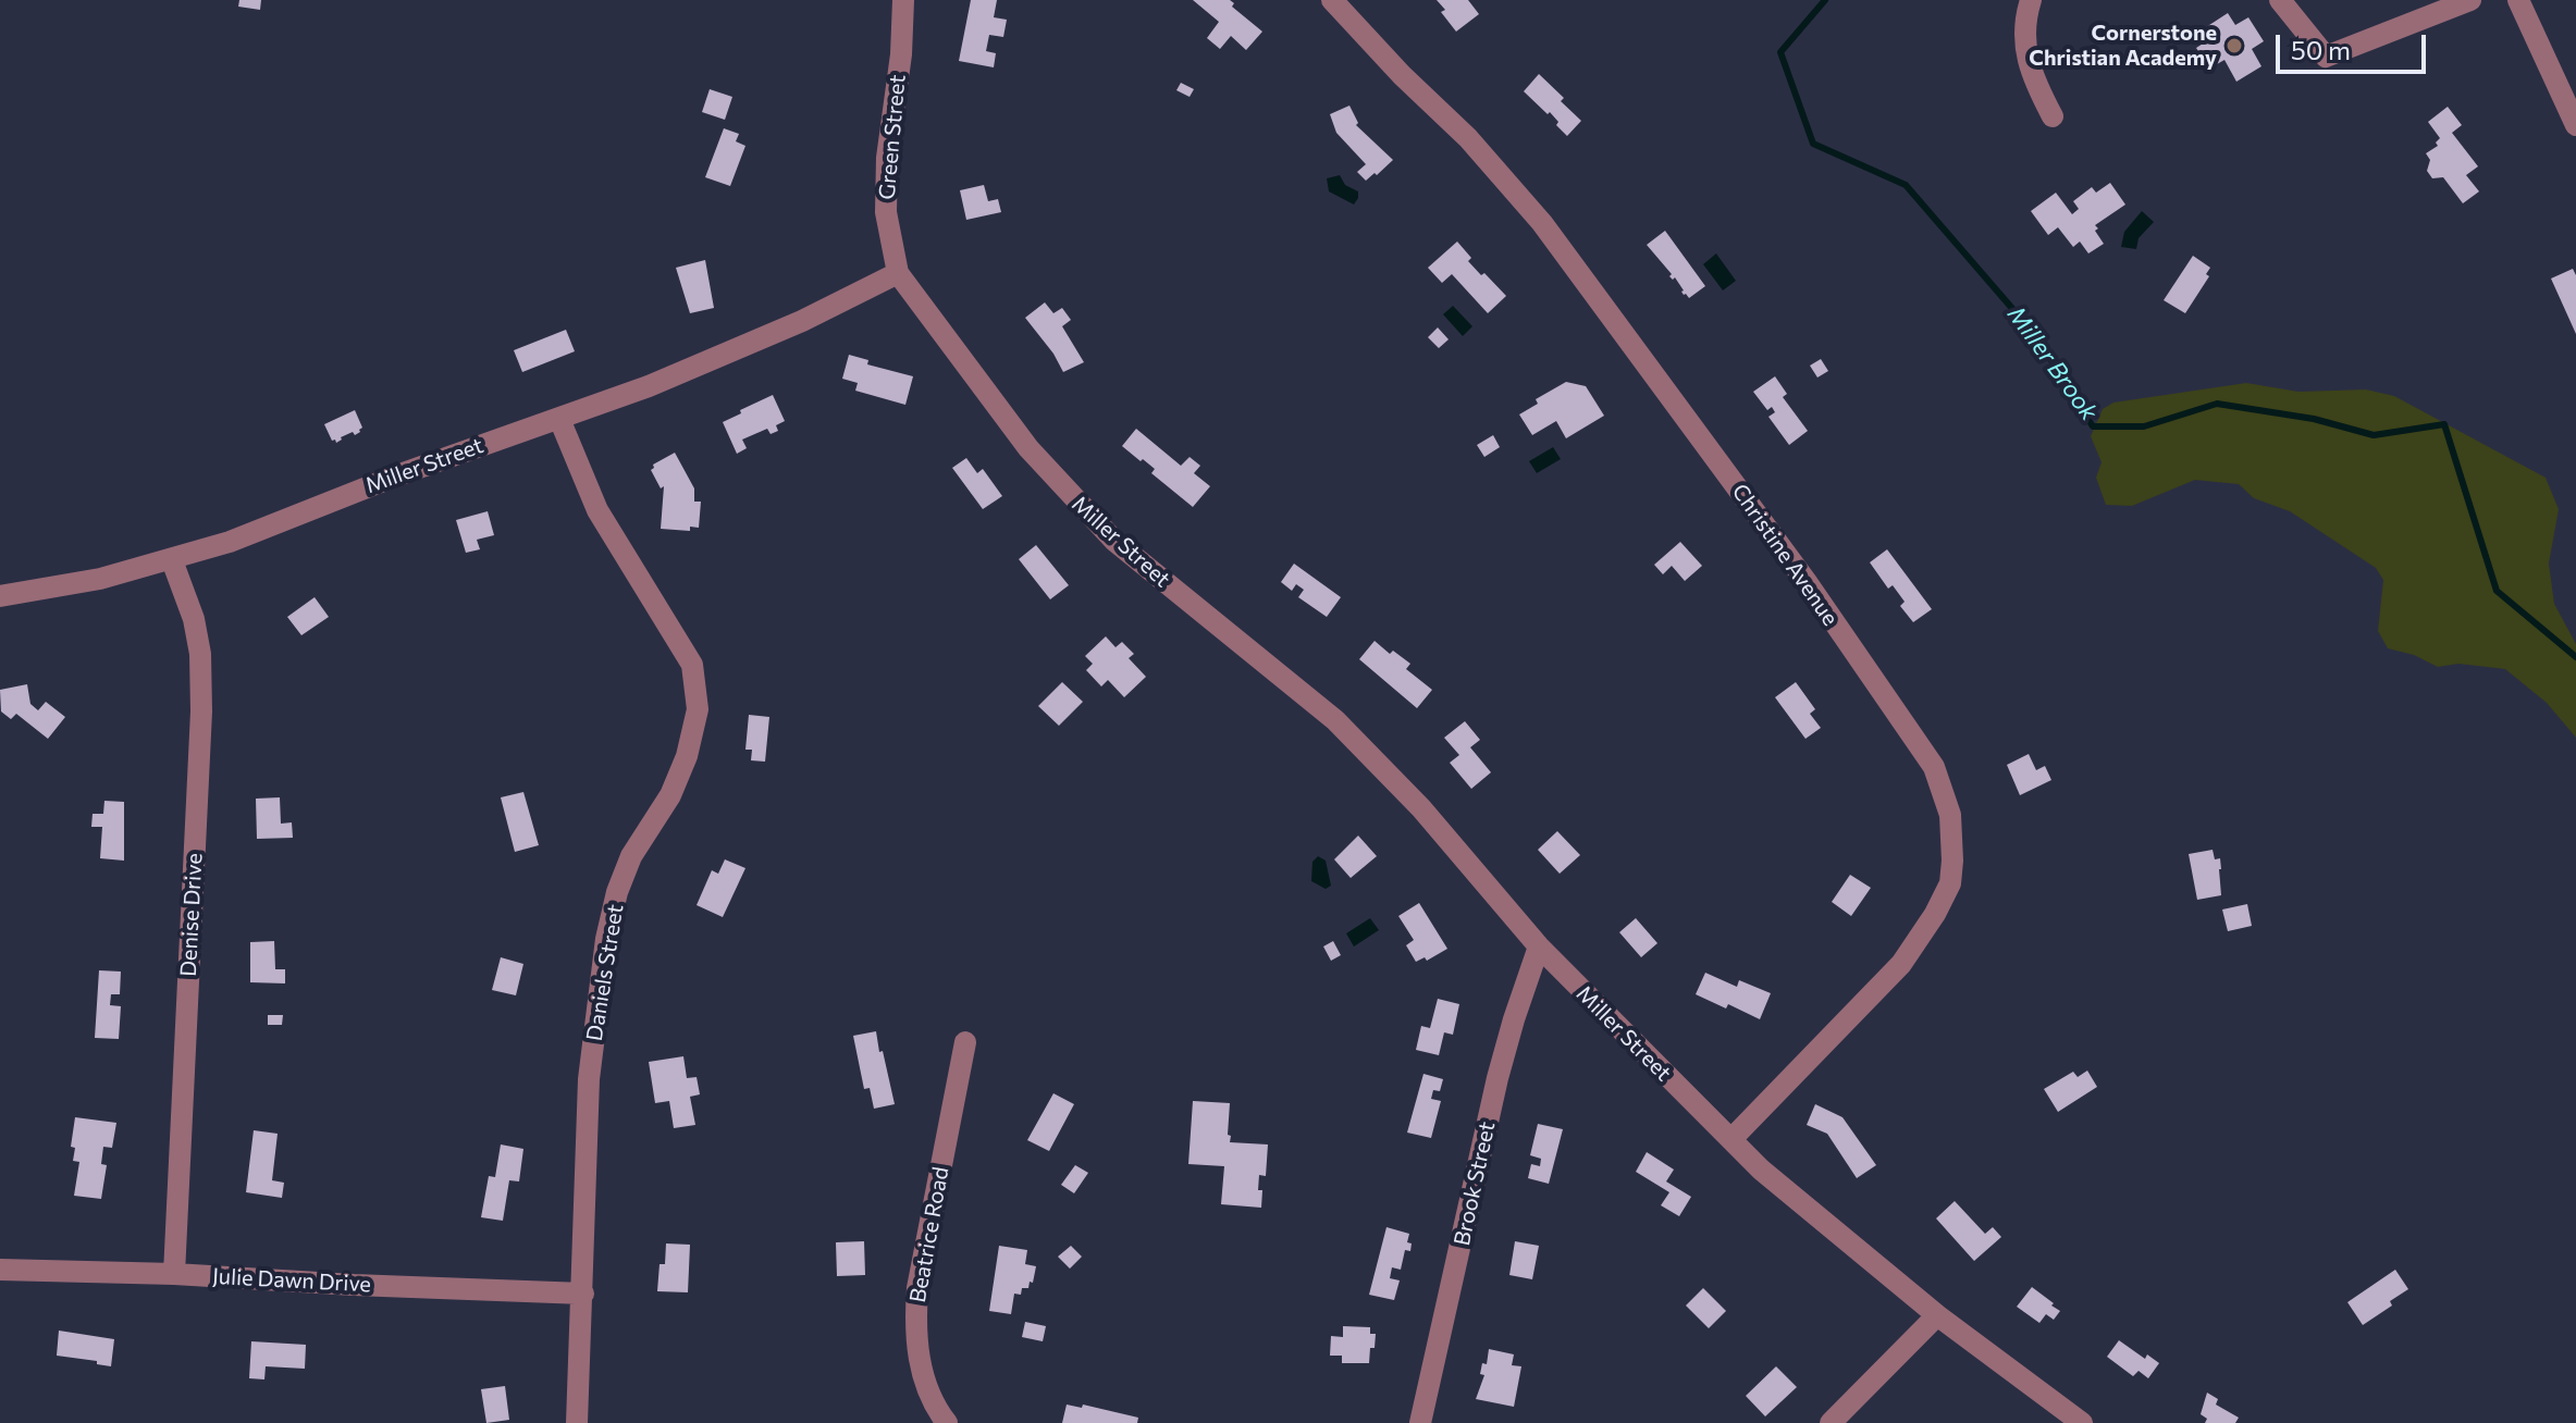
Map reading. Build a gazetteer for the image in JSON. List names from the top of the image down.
{
  "streets": {
    "street": [
      "Green Street",
      "Miller Street",
      "Christine Avenue",
      "Denise Drive",
      "Daniels Street",
      "Brook Street",
      "Beatrice Road",
      "Julie Dawn Drive"
    ]
  },
  "crossings": [
    ["Green Street", "Miller Street"],
    ["Miller Street", "Christine Avenue"],
    ["Miller Street", "Denise Drive"],
    ["Miller Street", "Daniels Street"],
    ["Miller Street", "Brook Street"],
    ["Denise Drive", "Julie Dawn Drive"],
    ["Daniels Street", "Julie Dawn Drive"]
  ],
  "water": ["Miller Brook"],
  "places": ["Cornerstone Christian Academy"],
  "scale_bar": "50 m"
}
